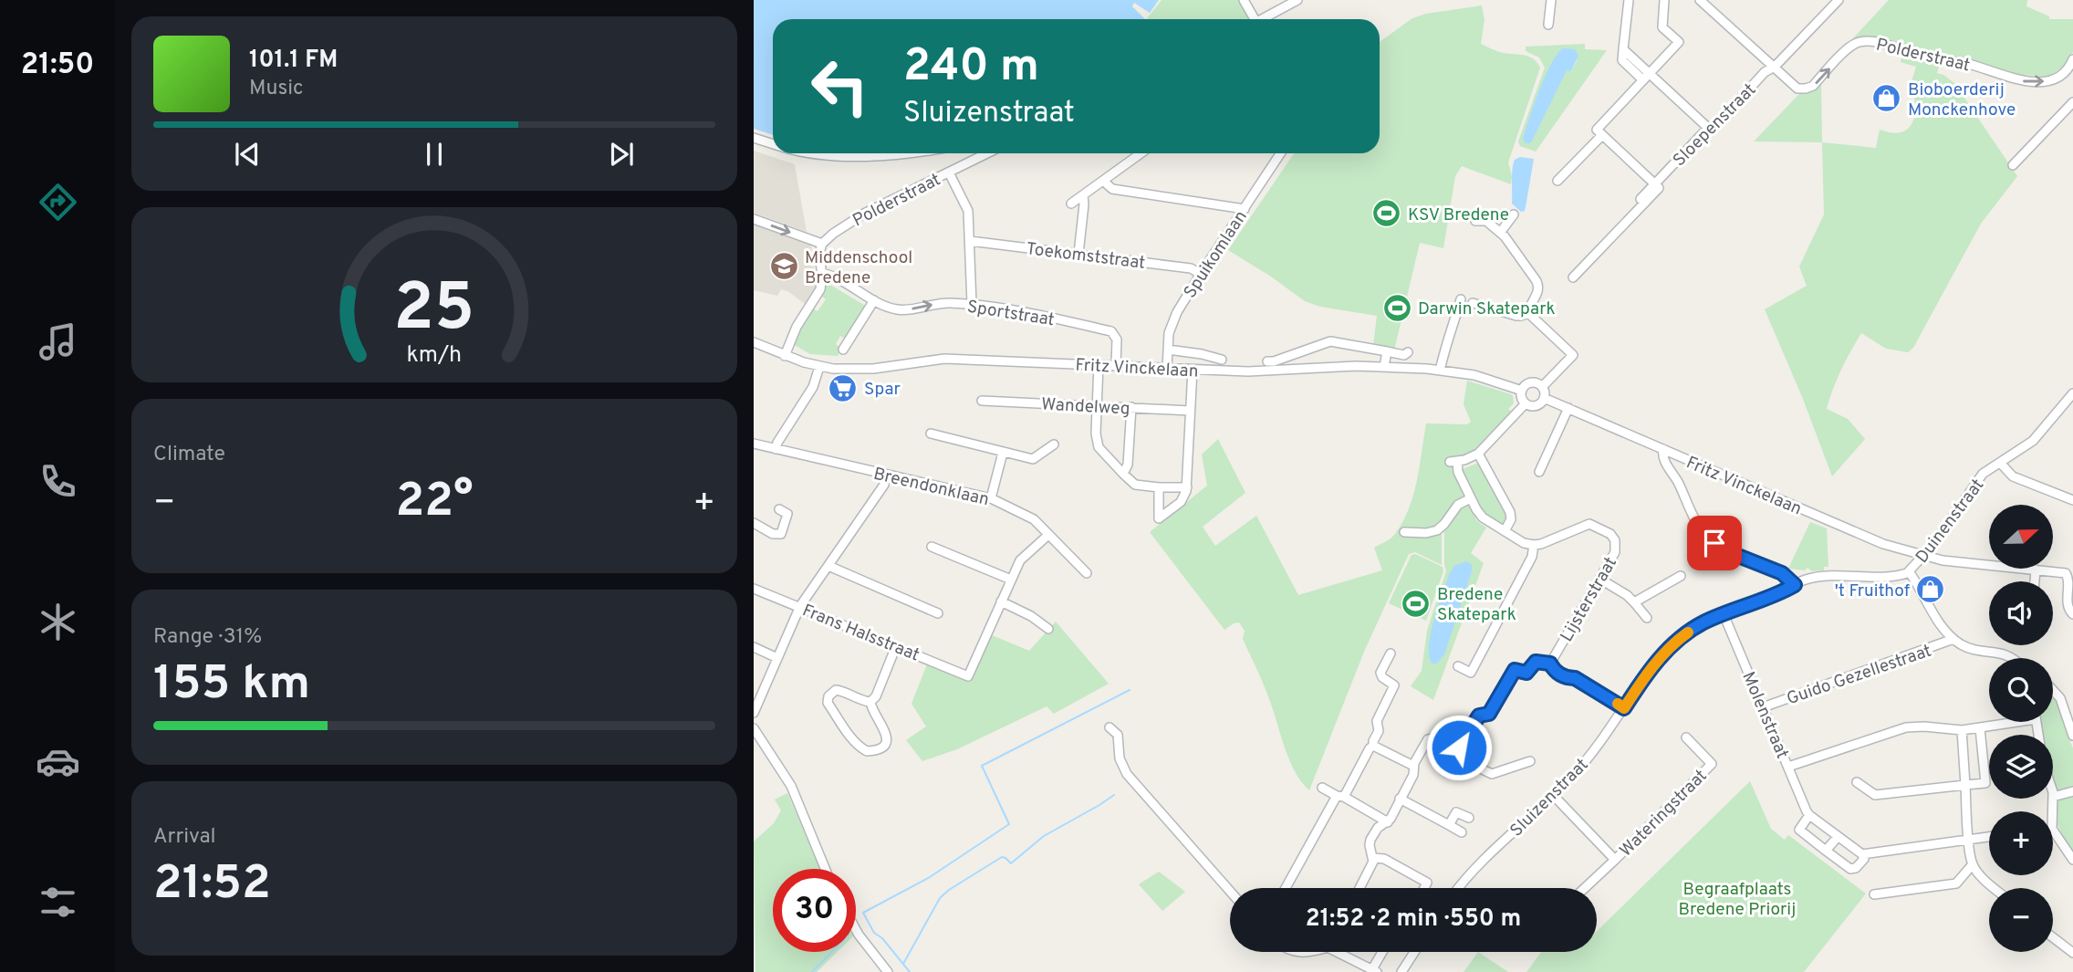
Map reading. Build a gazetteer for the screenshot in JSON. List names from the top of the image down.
{
  "streets": {
    "street": [
      "Polderstraat",
      "Sloepenstraat",
      "Spuikomlaan",
      "Toekomststraat",
      "Sportstraat",
      "Fritz Vinckelaan",
      "Wandelweg",
      "Breendonklaan",
      "Duinenstraat",
      "Lijsterstraat",
      "Frans Halsstraat",
      "Guido Gezellestraat",
      "Molenstraat",
      "Sluizenstraat",
      "Wateringstraat"
    ]
  },
  "crossings": [
    ["Polderstraat", "Sloepenstraat"],
    ["Spuikomlaan", "Toekomststraat"],
    ["Spuikomlaan", "Fritz Vinckelaan"],
    ["Sportstraat", "Fritz Vinckelaan"],
    ["Fritz Vinckelaan", "Duinenstraat"],
    ["Duinenstraat", "Sluizenstraat"],
    ["Guido Gezellestraat", "Molenstraat"],
    ["Molenstraat", "Sluizenstraat"],
    ["Sluizenstraat", "Wateringstraat"]
  ],
  "one_way": ["Polderstraat"],
  "parks": ["Begraafplaats Bredene Priorij"],
  "places": {
    "shop": ["Bioboerderij Monckenhove", "'t Fruithof"],
    "sports": ["KSV Bredene", "Darwin Skatepark", "Bredene Skatepark"],
    "school or university": ["Middenschool Bredene"],
    "supermarket": ["Spar"]
  },
  "north": "right",
  "page": {
    "tabs": "21:50",
    "turn": ["240 m", "Sluizenstraat"],
    "song": ["101.1 FM", "Music"],
    "tile": [
      "Climate",
      ["Range · 31%", "155 km"],
      ["Arrival", "21:52"]
    ],
    "heat": ["−", "22°", "+"],
    "map_buttons": ["+", "−"],
    "limit": "30",
    "trip": "21:52 · 2 min · 550 m",
    "gauge": ["25", "km/h"]
  }
}
